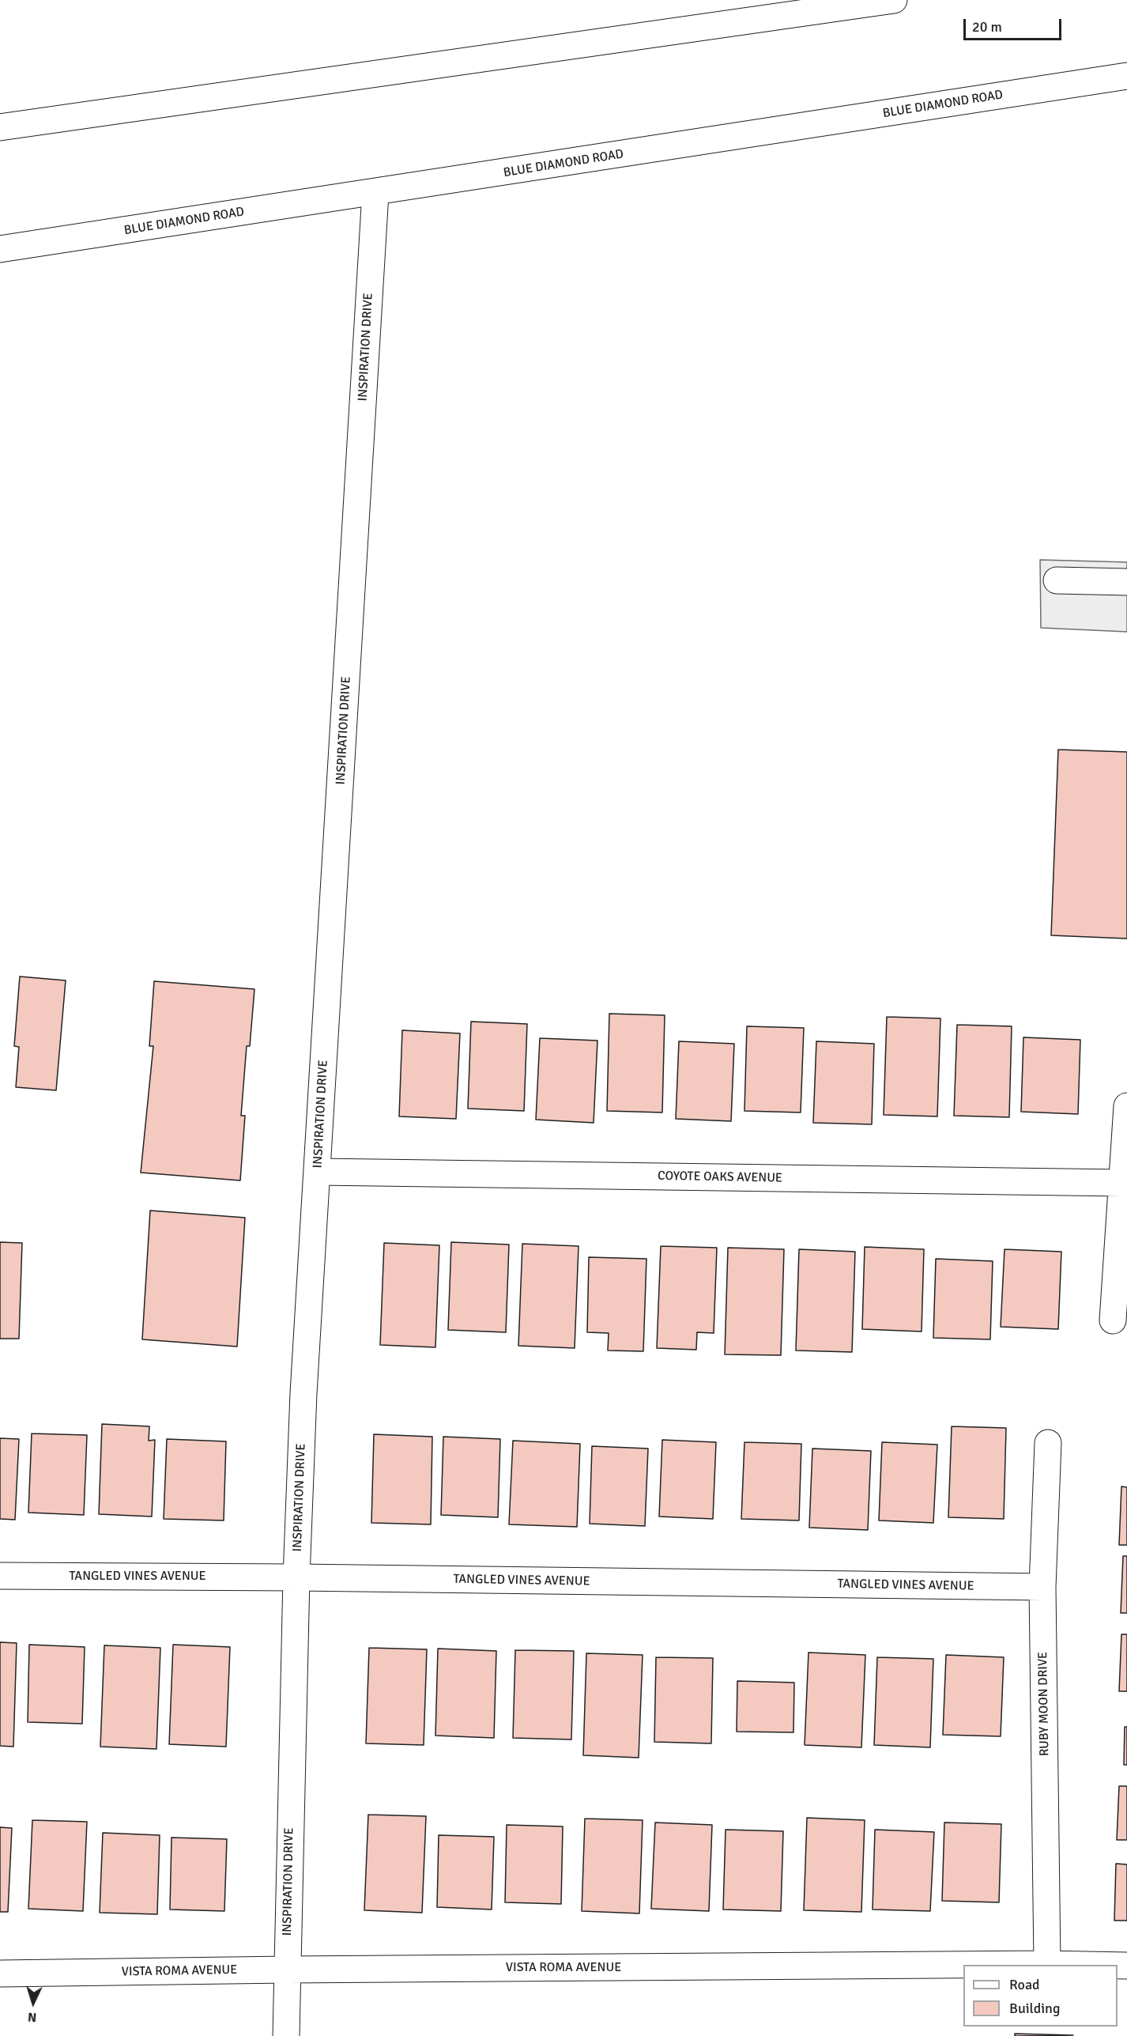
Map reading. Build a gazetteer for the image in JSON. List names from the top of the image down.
{
  "streets": {
    "main road": [
      "BLUE DIAMOND ROAD",
      "INSPIRATION DRIVE",
      "COYOTE OAKS AVENUE",
      "TANGLED VINES AVENUE",
      "RUBY MOON DRIVE",
      "VISTA ROMA AVENUE"
    ]
  },
  "crossings": [
    ["BLUE DIAMOND ROAD", "INSPIRATION DRIVE"],
    ["INSPIRATION DRIVE", "COYOTE OAKS AVENUE"],
    ["INSPIRATION DRIVE", "TANGLED VINES AVENUE"],
    ["INSPIRATION DRIVE", "VISTA ROMA AVENUE"],
    ["TANGLED VINES AVENUE", "RUBY MOON DRIVE"],
    ["RUBY MOON DRIVE", "VISTA ROMA AVENUE"]
  ],
  "legend": ["Road", "Building"],
  "scale_bar": "20 m",
  "north": "bottom"
}
